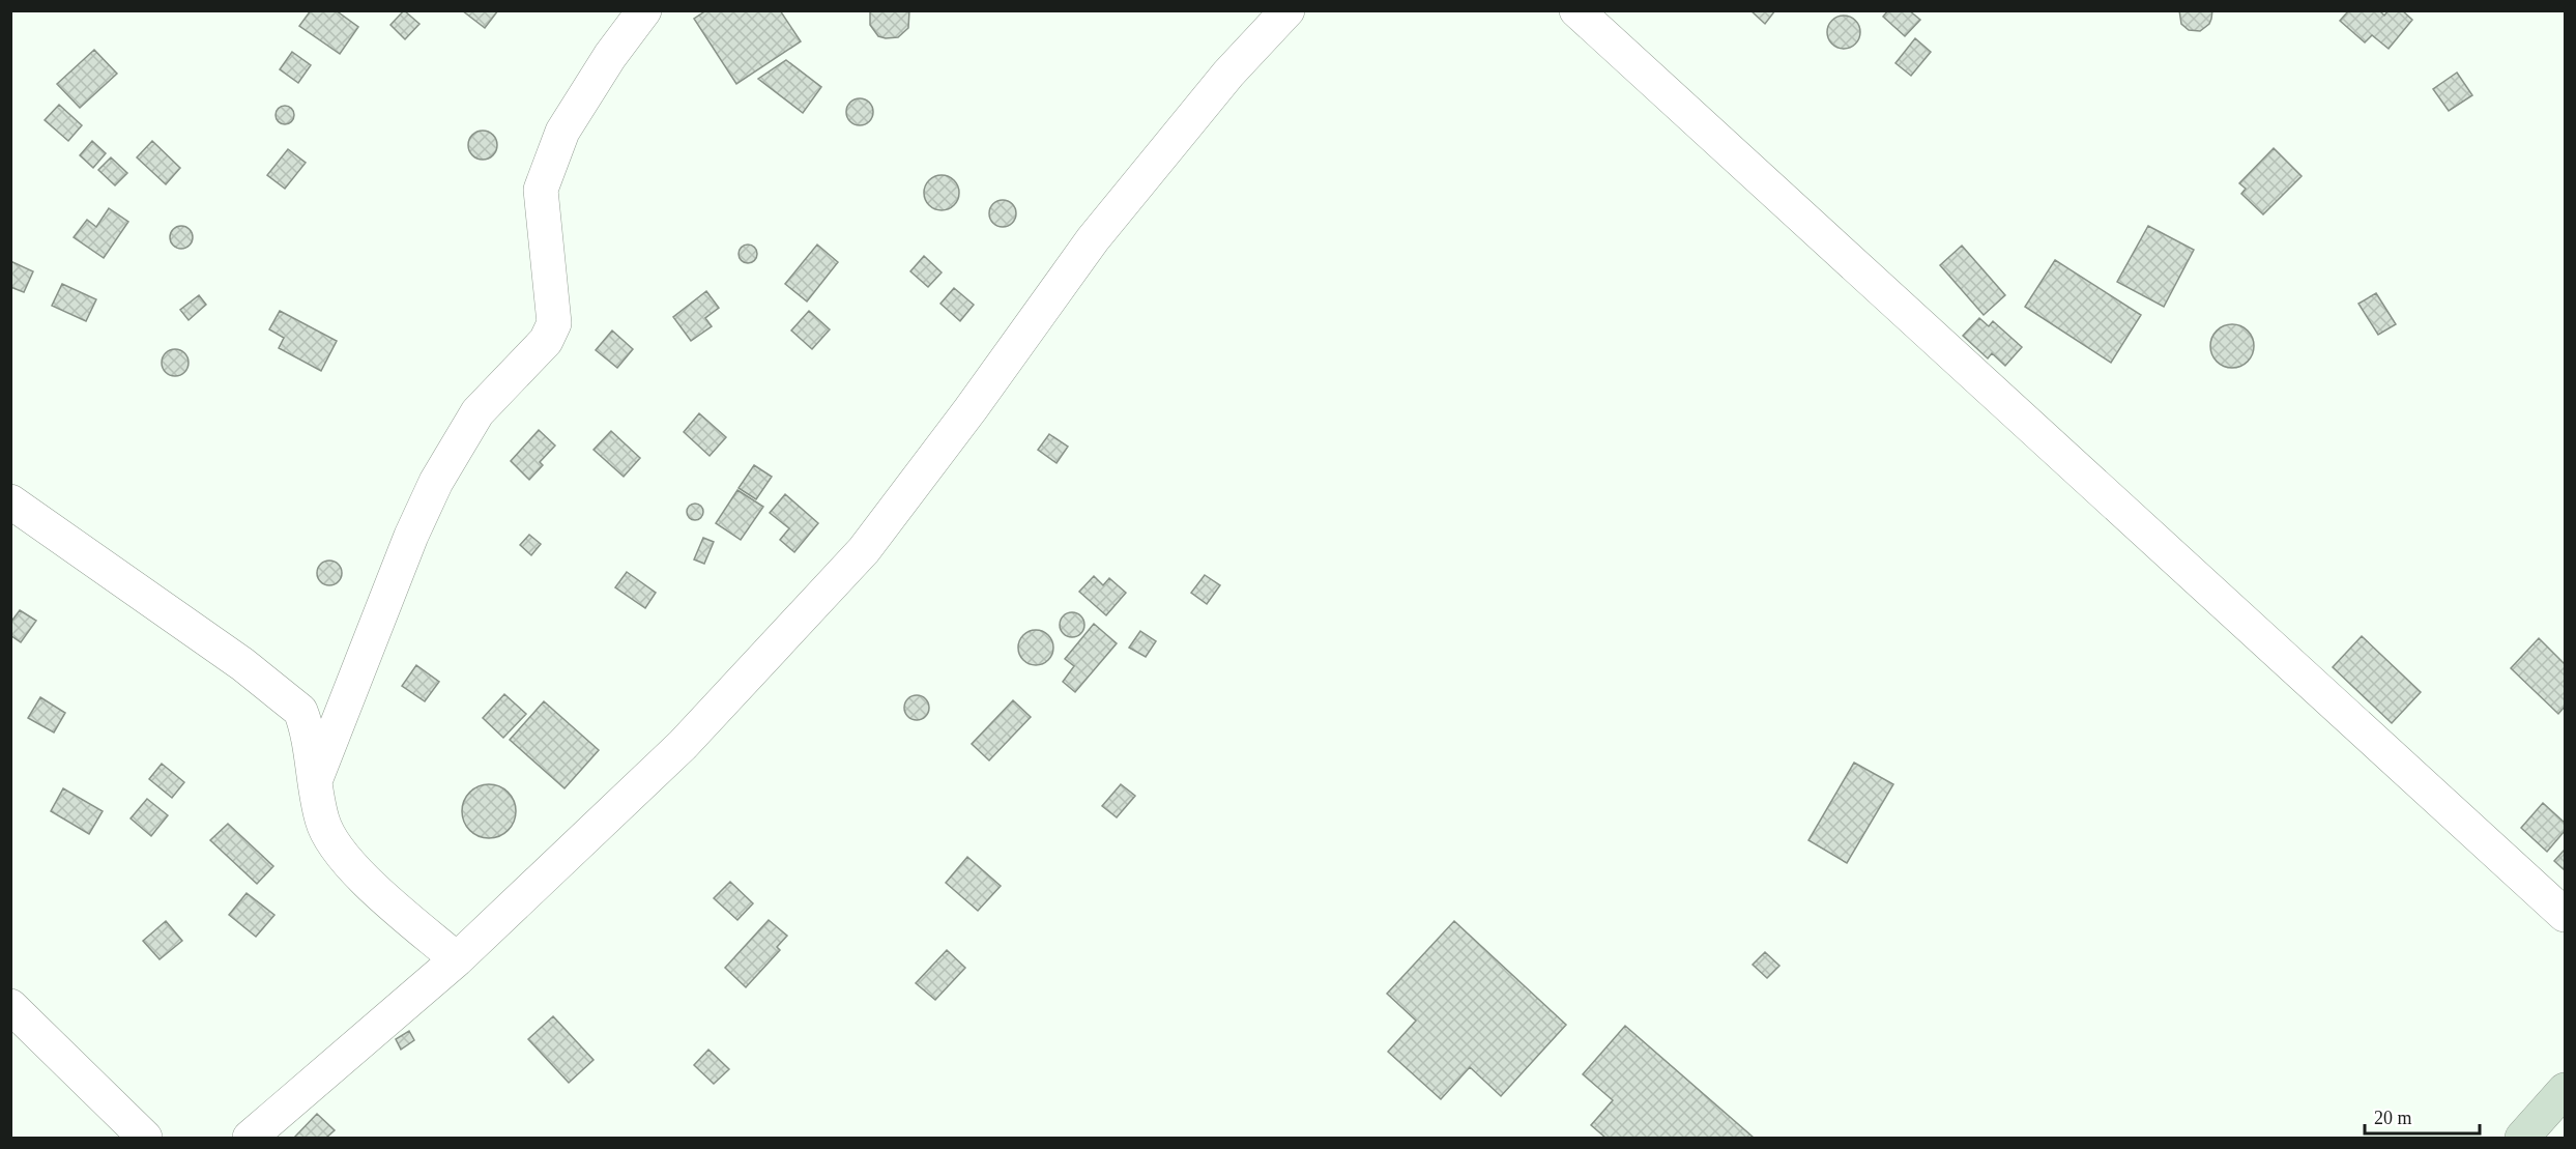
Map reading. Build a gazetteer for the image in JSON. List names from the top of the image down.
{
  "scale_bar": "20 m"
}
